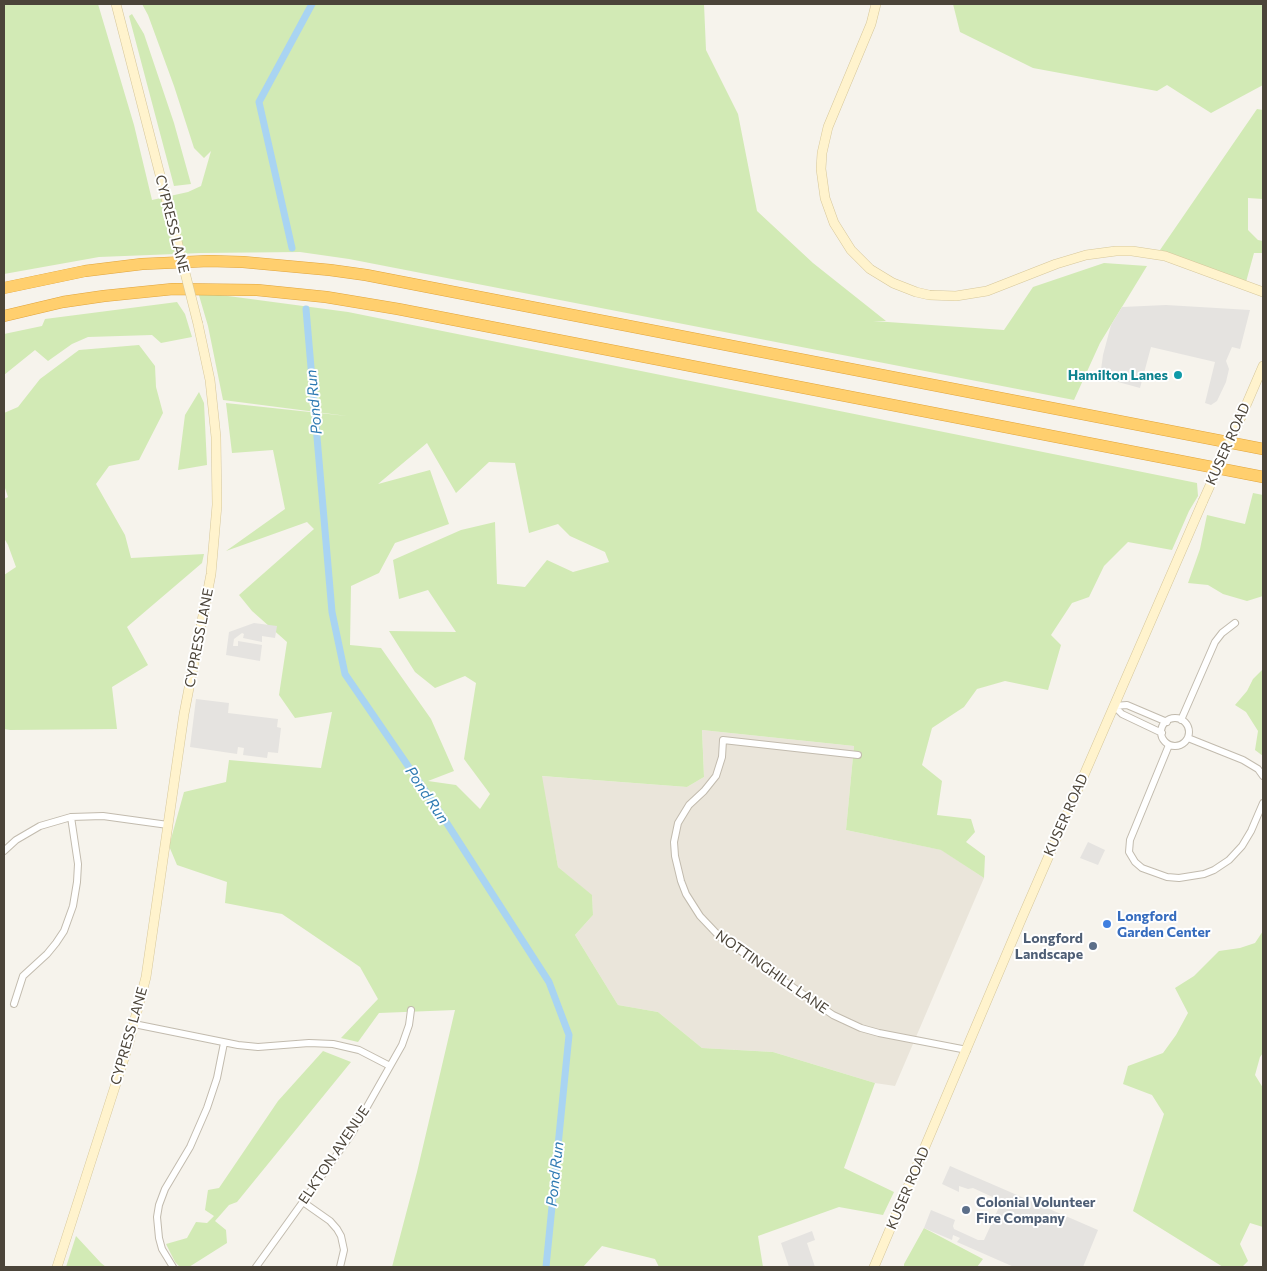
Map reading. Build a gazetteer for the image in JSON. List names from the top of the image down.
{
  "streets": {
    "street": [
      "CYPRESS LANE",
      "KUSER ROAD",
      "NOTTINGHILL LANE",
      "ELKTON AVENUE"
    ]
  },
  "crossings": [
    ["KUSER ROAD", "NOTTINGHILL LANE"]
  ],
  "water": ["Pond Run"],
  "places": [
    "Hamilton Lanes",
    "Longford Garden Center",
    "Longford Landscape",
    "Colonial Volunteer Fire Company"
  ]
}
